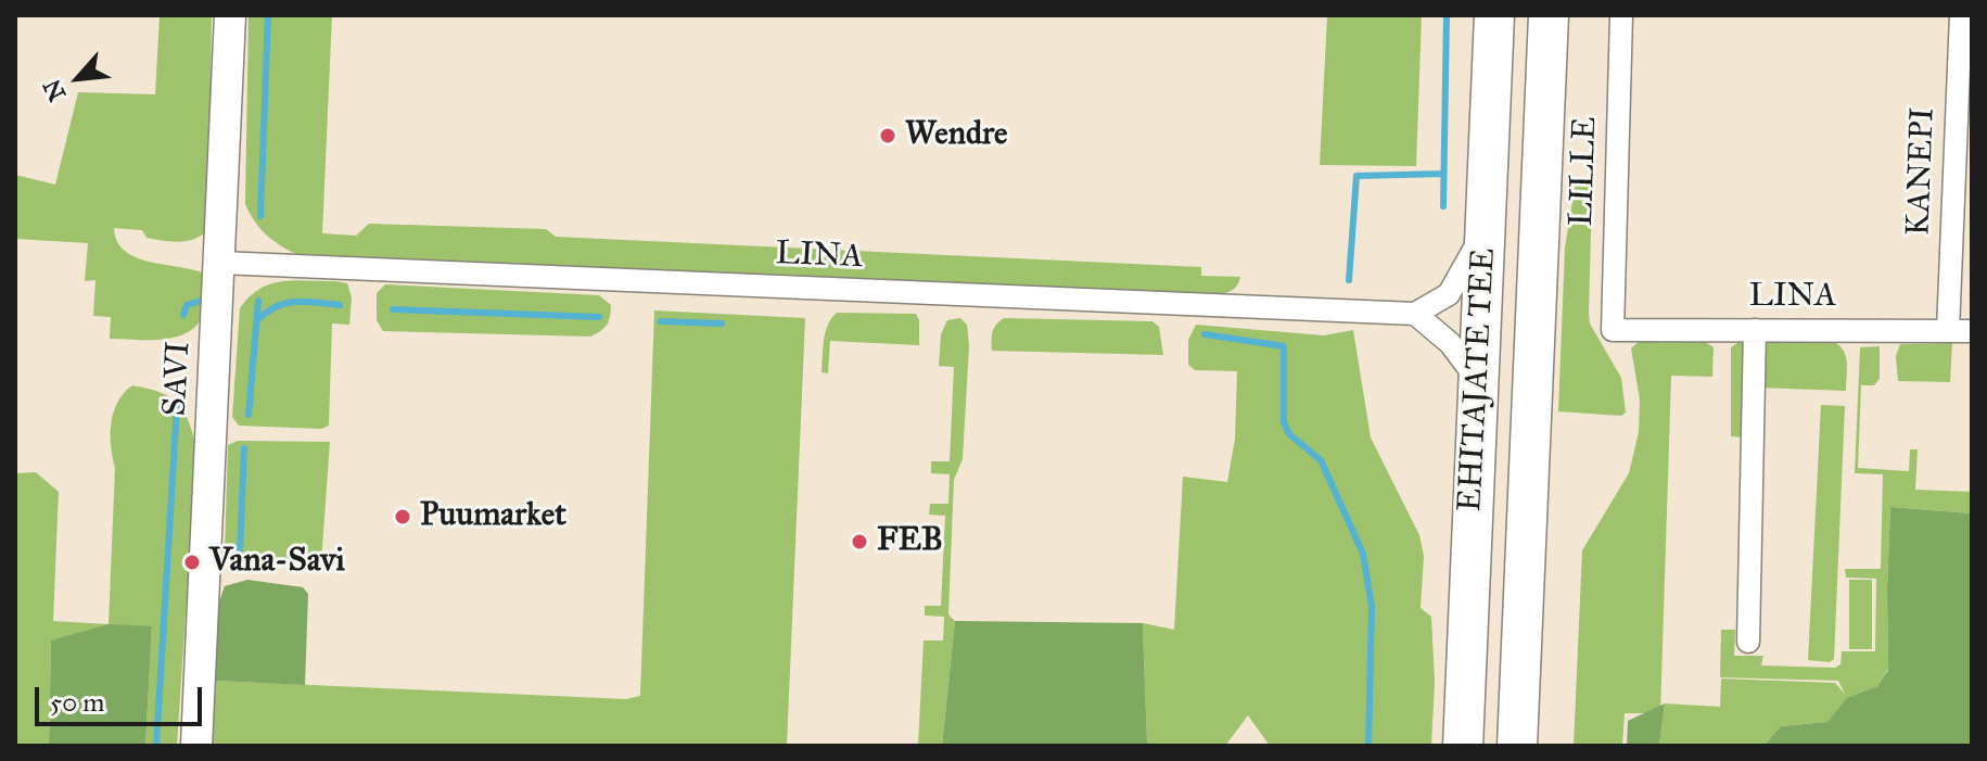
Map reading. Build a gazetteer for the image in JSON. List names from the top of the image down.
{
  "streets": {
    "highway": ["EHITAJATE TEE"],
    "street": [
      "LILLE",
      "KANEPI",
      "LINA",
      "SAVI"
    ]
  },
  "crossings": [
    ["LILLE", "LINA"],
    ["KANEPI", "LINA"],
    ["LINA", "SAVI"]
  ],
  "places": [
    "Wendre",
    "Puumarket",
    "FEB",
    "Vana-Savi"
  ],
  "scale_bar": "50 m",
  "north": "bottom left"
}
